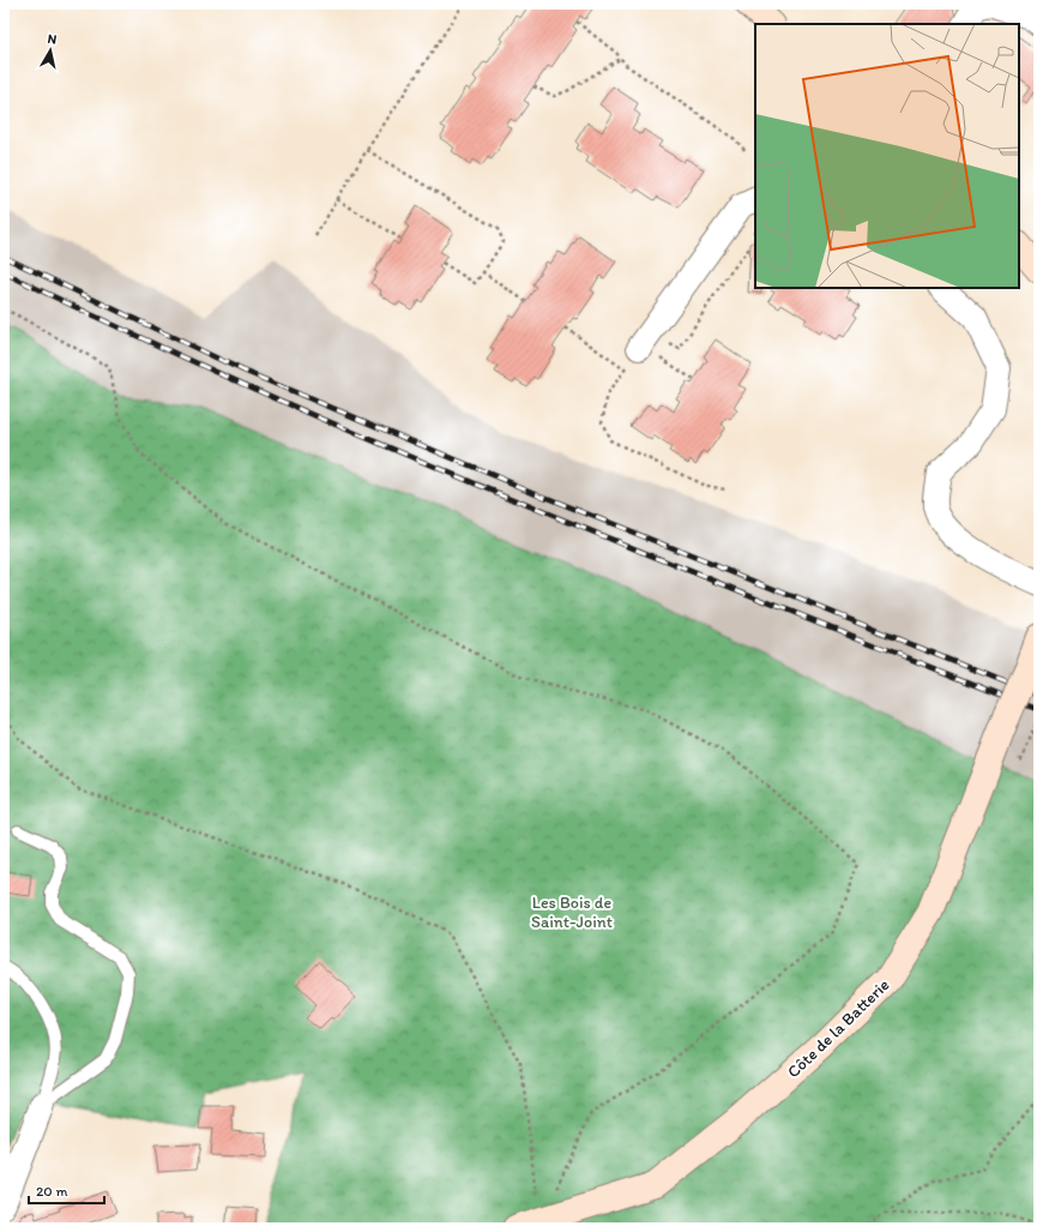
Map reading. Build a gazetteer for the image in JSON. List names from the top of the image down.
{
  "streets": {
    "main road": ["Côte de la Batterie"]
  },
  "parks": ["Les Bois de Saint-Joint"],
  "scale_bar": "20 m",
  "north": "top"
}
